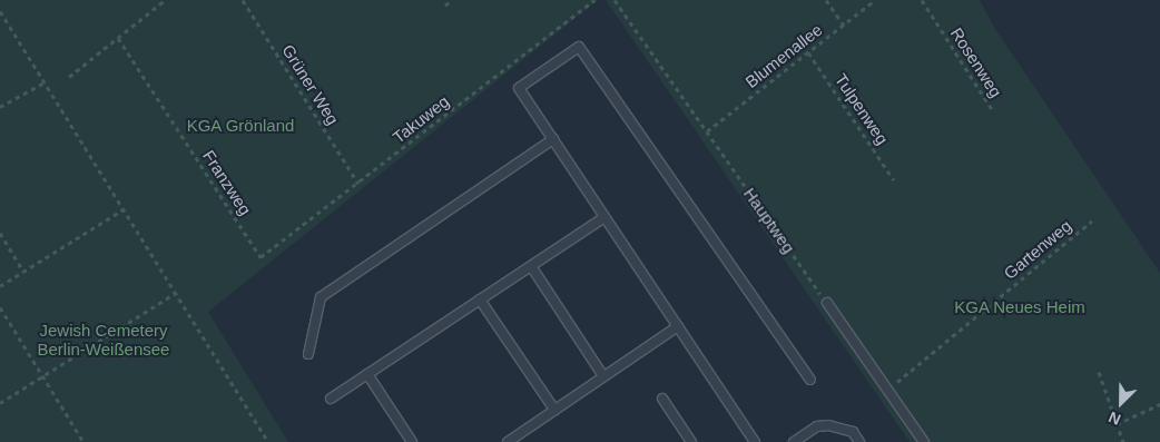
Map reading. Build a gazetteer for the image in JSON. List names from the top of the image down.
{
  "streets": {
    "path": [
      "Blumenallee",
      "Rosenweg",
      "Grüner Weg",
      "Tulpenweg",
      "Takuweg",
      "Franzweg",
      "Hauptweg",
      "Gartenweg"
    ]
  },
  "crossings": [
    ["Blumenallee", "Tulpenweg"],
    ["Blumenallee", "Hauptweg"],
    ["Grüner Weg", "Takuweg"],
    ["Takuweg", "Franzweg"]
  ],
  "parks": ["KGA Grönland", "KGA Neues Heim", "Jewish Cemetery Berlin-Weißensee"],
  "north": "bottom left"
}
